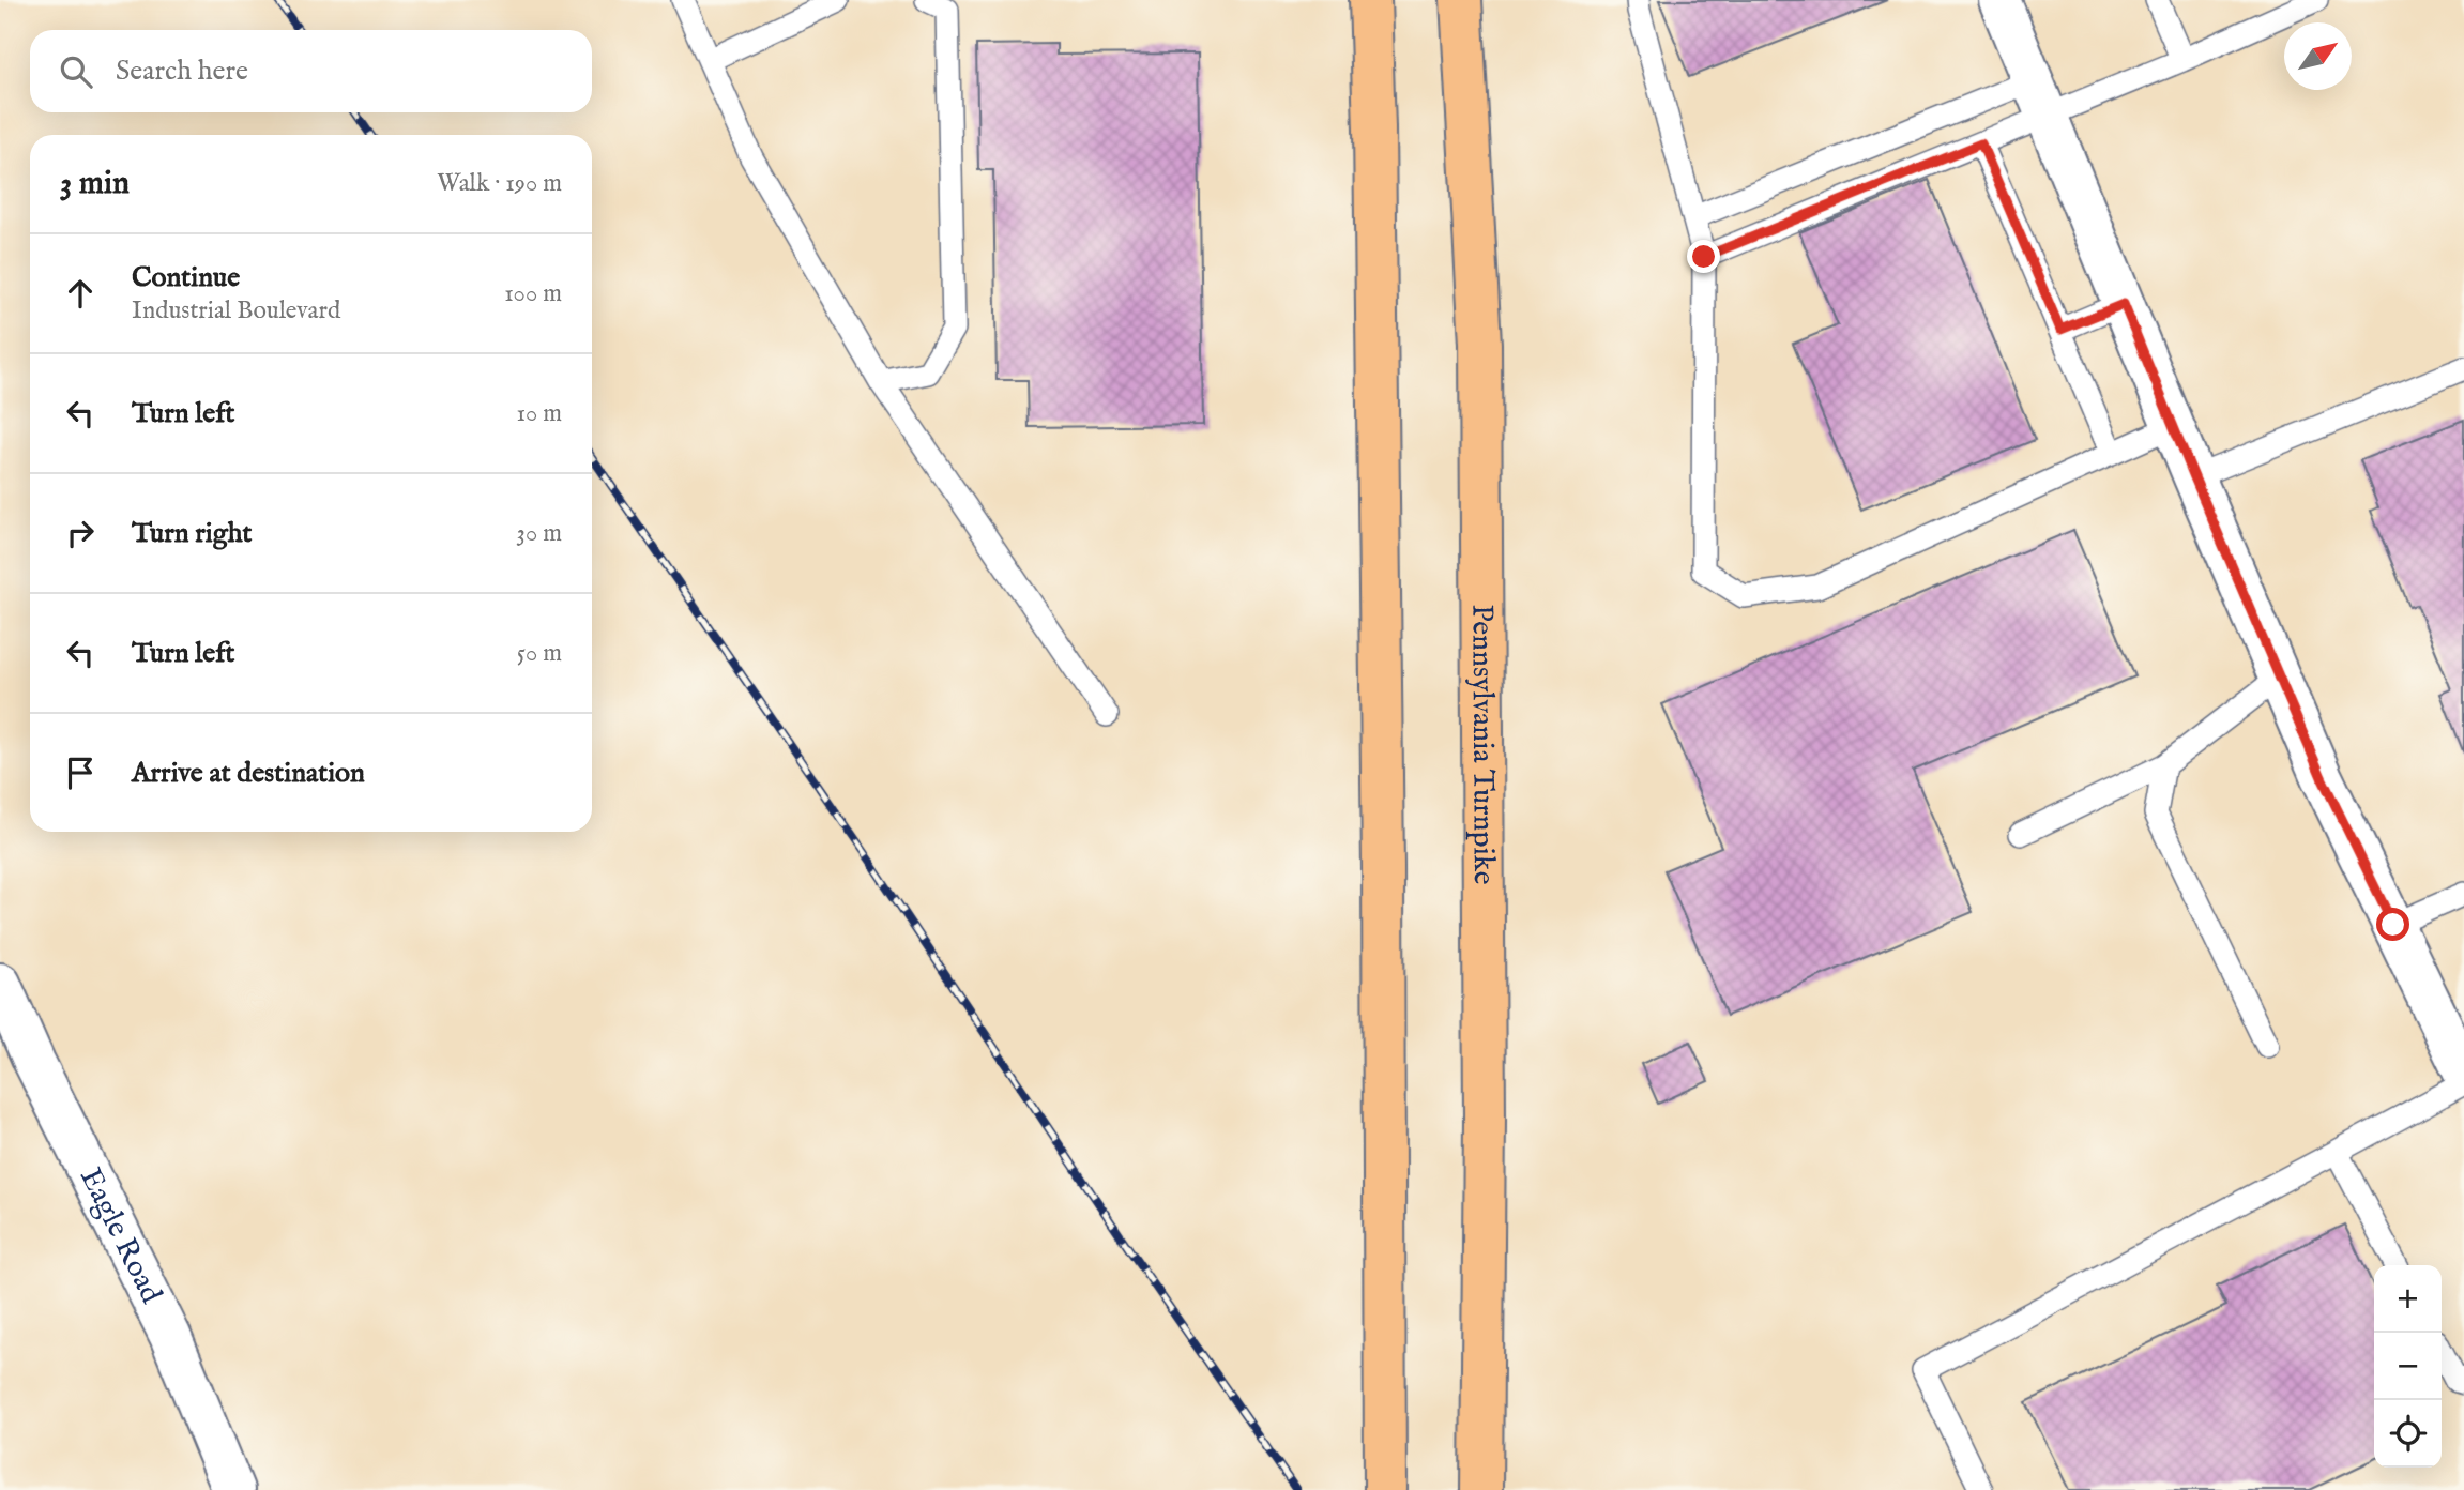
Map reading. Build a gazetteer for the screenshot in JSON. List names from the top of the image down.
{
  "streets": {
    "highway": ["Pennsylvania Turnpike"],
    "street": ["Eagle Road"]
  },
  "north": "top right",
  "page": {
    "search": "Search here",
    "heading": ["3 min", "Walk · 190 m"],
    "list": [
      ["Continue", "Industrial Boulevard", "100 m"],
      ["Turn left", "10 m"],
      ["Turn right", "30 m"],
      ["Turn left", "50 m"],
      "Arrive at destination"
    ],
    "map_buttons": ["+", "−"]
  }
}
